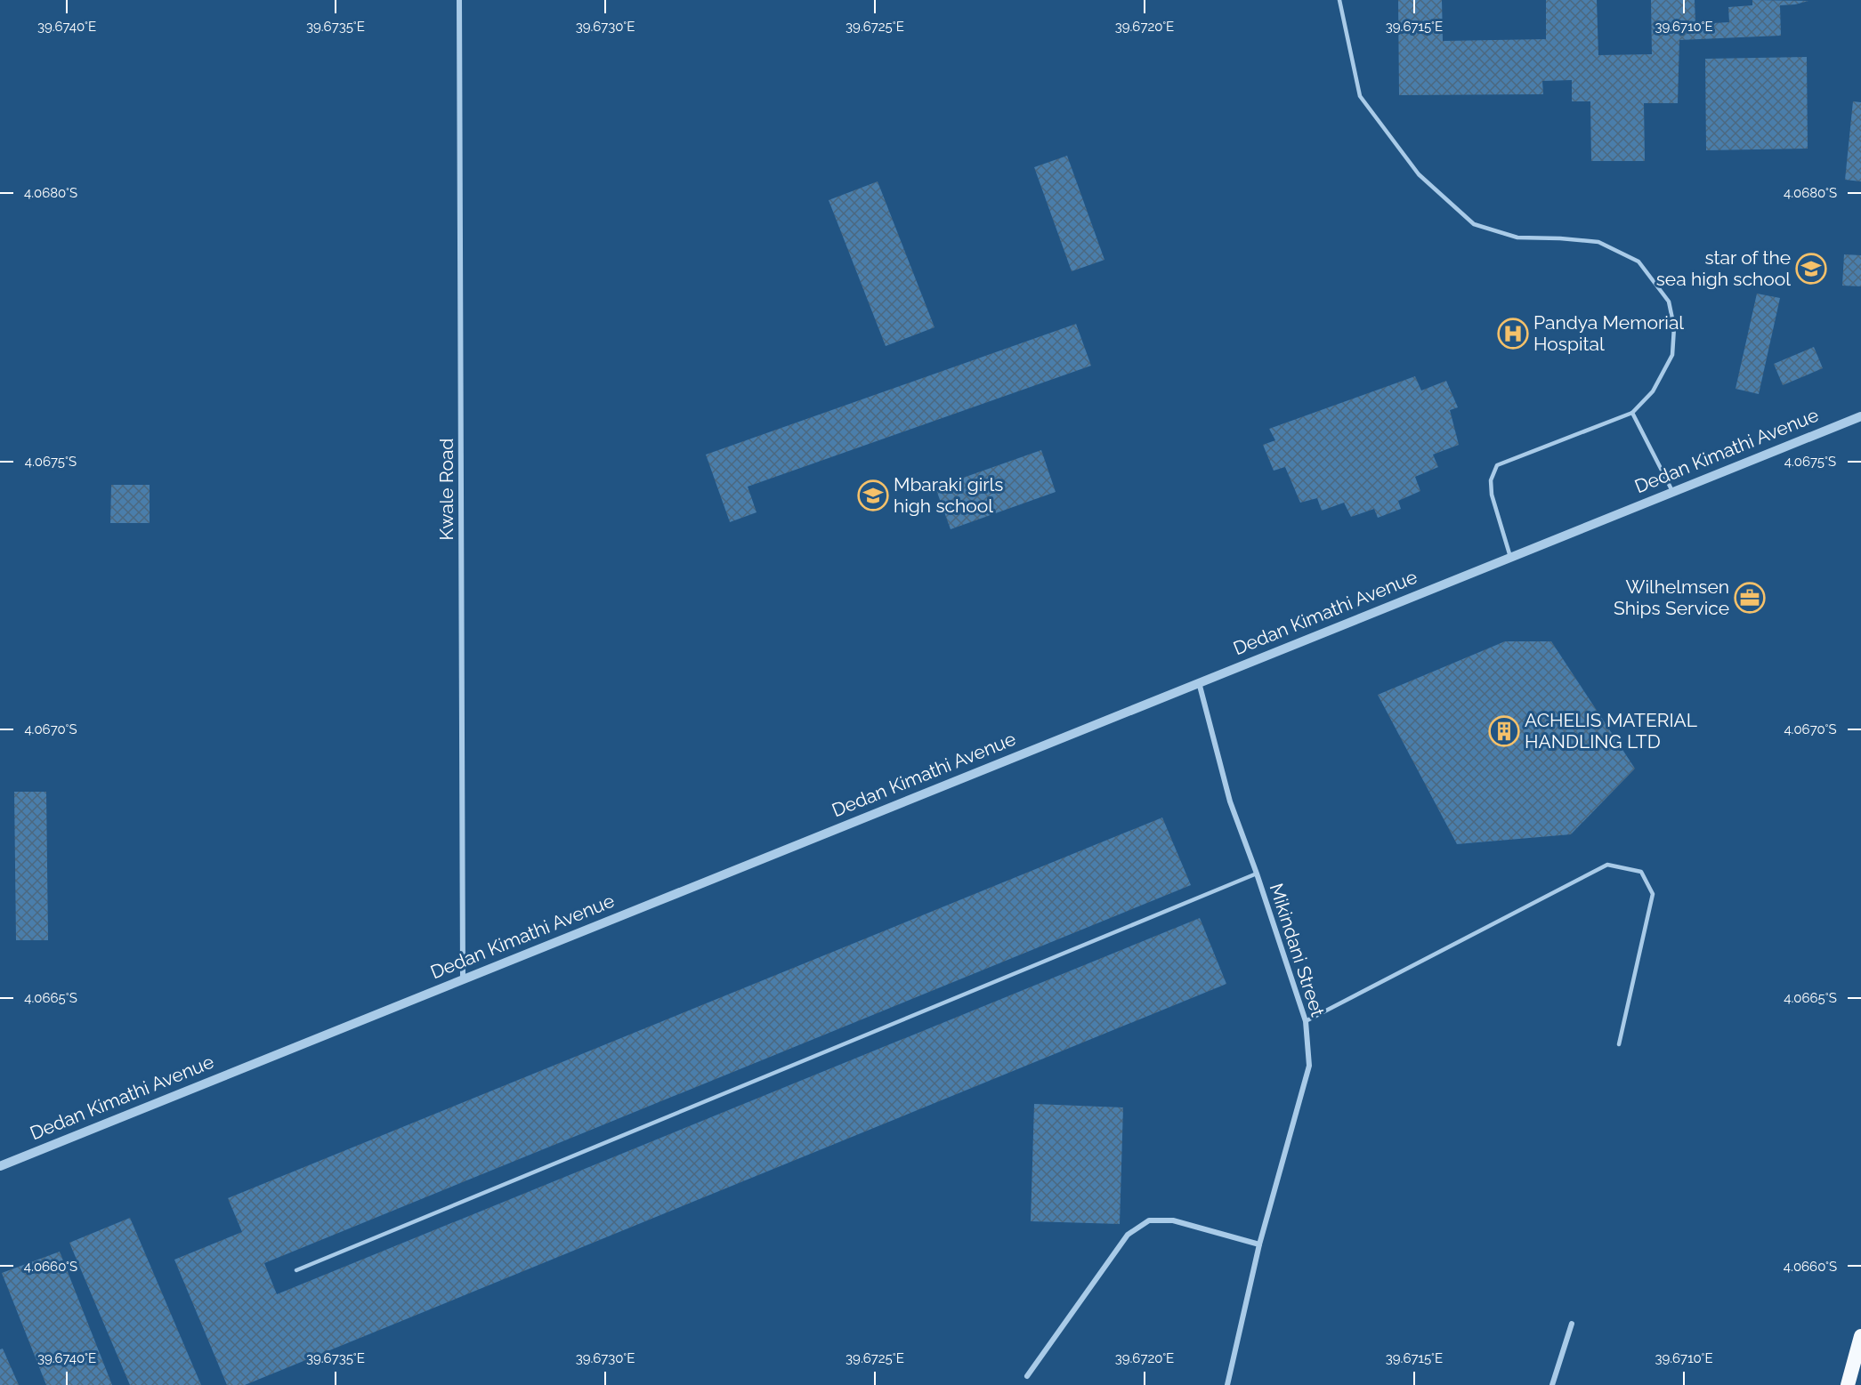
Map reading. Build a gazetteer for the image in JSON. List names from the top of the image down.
{
  "streets": {
    "street": ["Dedan Kimathi Avenue", "Kwale Road", "Mikindani Street"]
  },
  "crossings": [
    ["Dedan Kimathi Avenue", "Kwale Road"],
    ["Dedan Kimathi Avenue", "Mikindani Street"]
  ],
  "places": {
    "school or university": ["star of the sea high school", "Mbaraki girls high school"],
    "hospital": ["Pandya Memorial Hospital"],
    "office": ["Wilhelmsen Ships Service"],
    "building": ["ACHELIS MATERIAL HANDLING LTD"]
  },
  "coordinates": [
    "39.6740°E",
    "39.6735°E",
    "39.6730°E",
    "39.6725°E",
    "39.6720°E",
    "39.6715°E",
    "39.6710°E",
    "4.0680°S",
    "4.0675°S",
    "4.0670°S",
    "4.0665°S",
    "4.0660°S"
  ]
}
